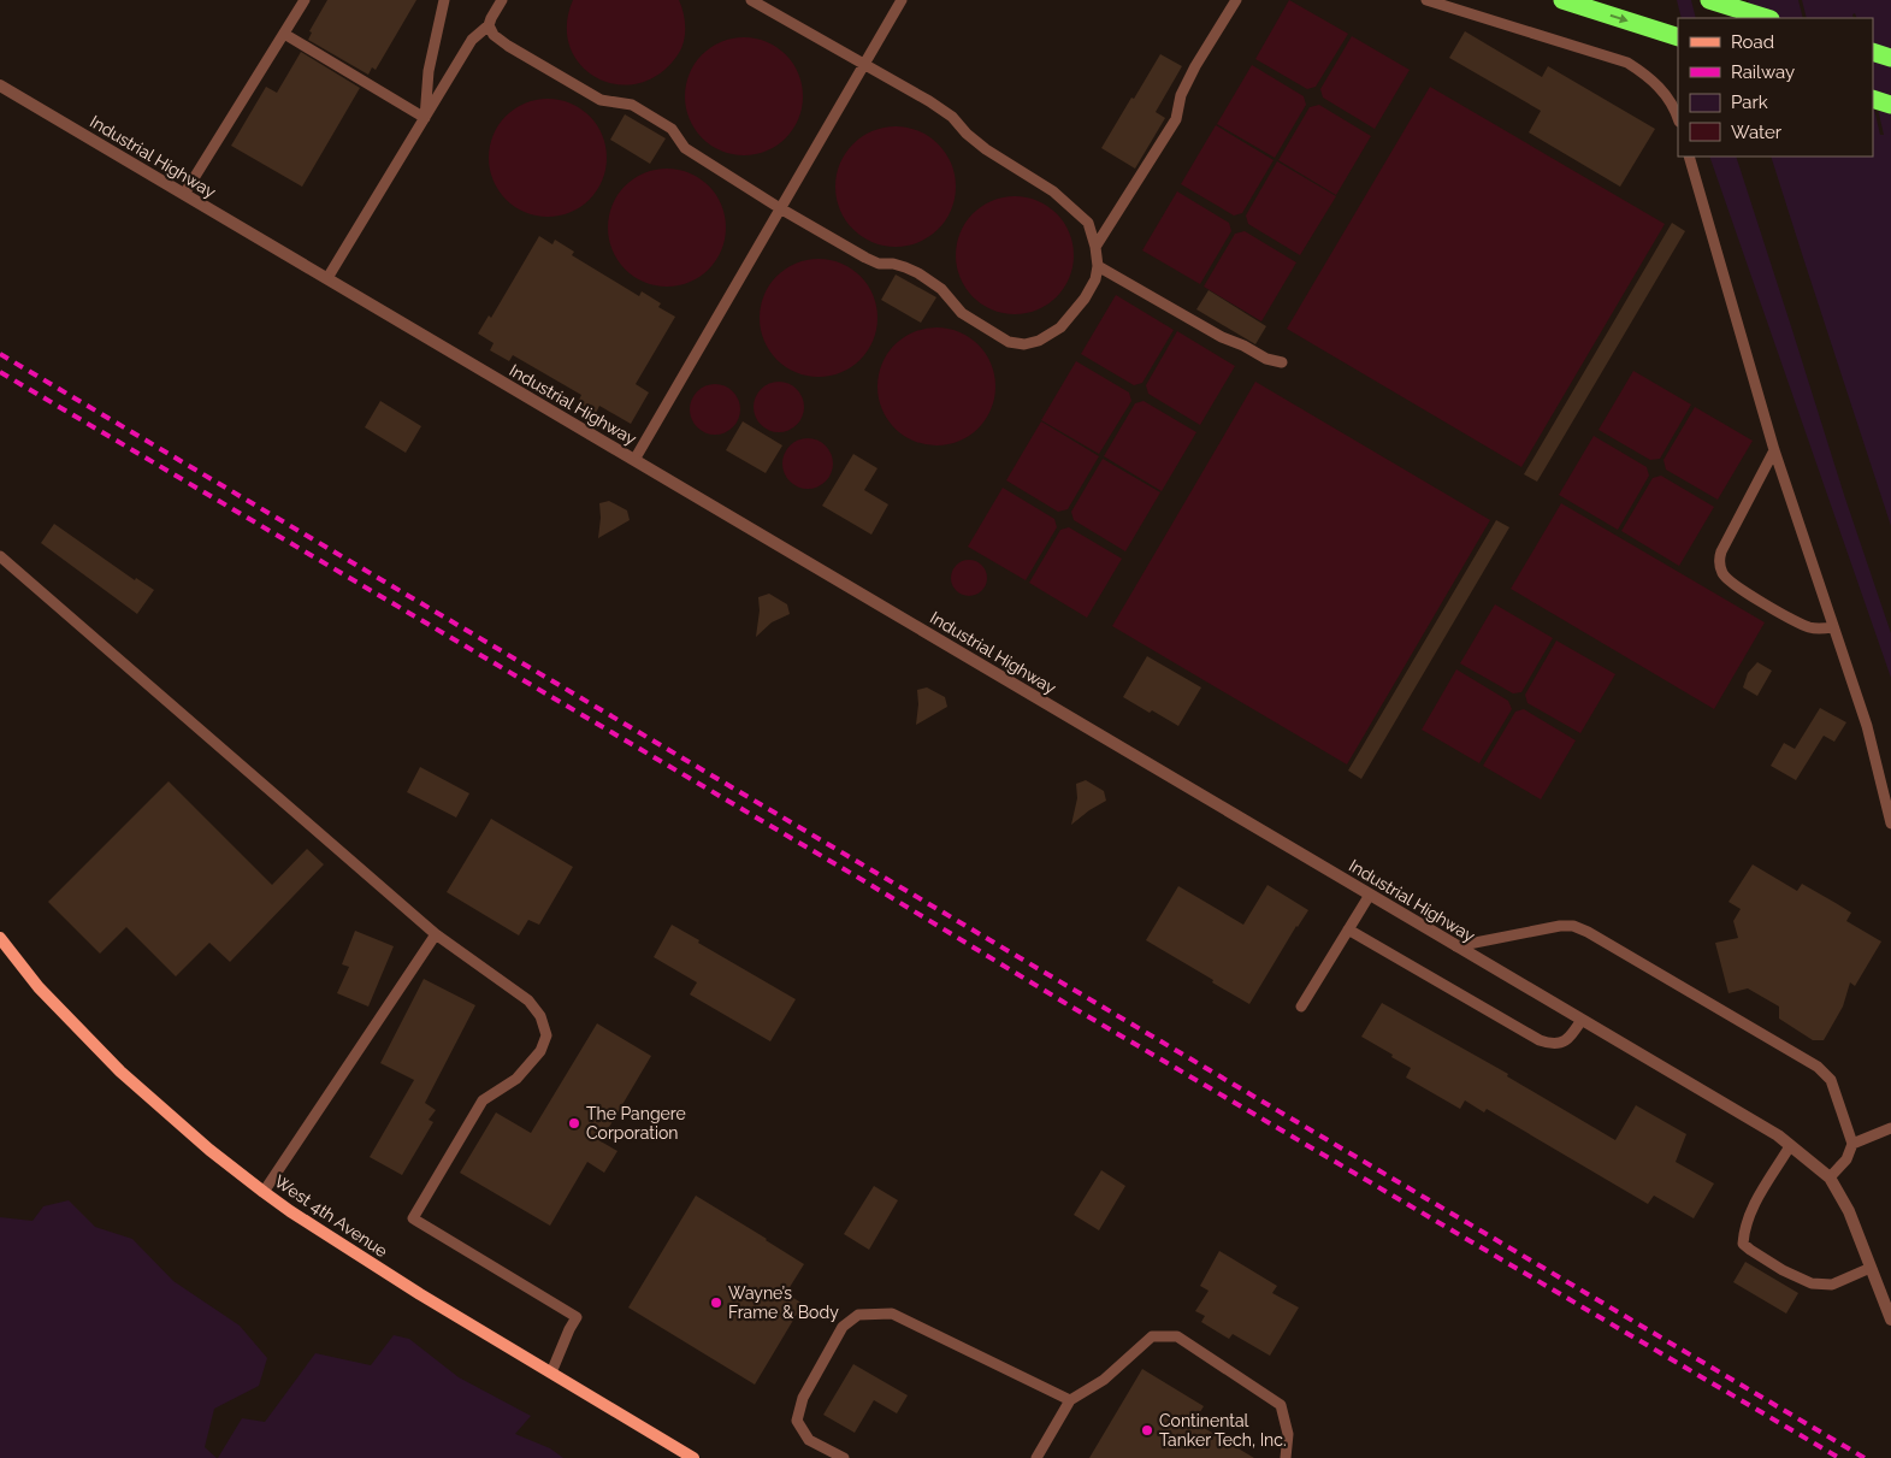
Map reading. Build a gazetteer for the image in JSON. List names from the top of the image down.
{
  "streets": {
    "main road": ["West 4th Avenue"],
    "street": ["Industrial Highway"]
  },
  "places": ["The Pangere Corporation", "Wayne’s Frame & Body", "Continental Tanker Tech, Inc."],
  "legend": [
    "Road",
    "Railway",
    "Park",
    "Water"
  ]
}
